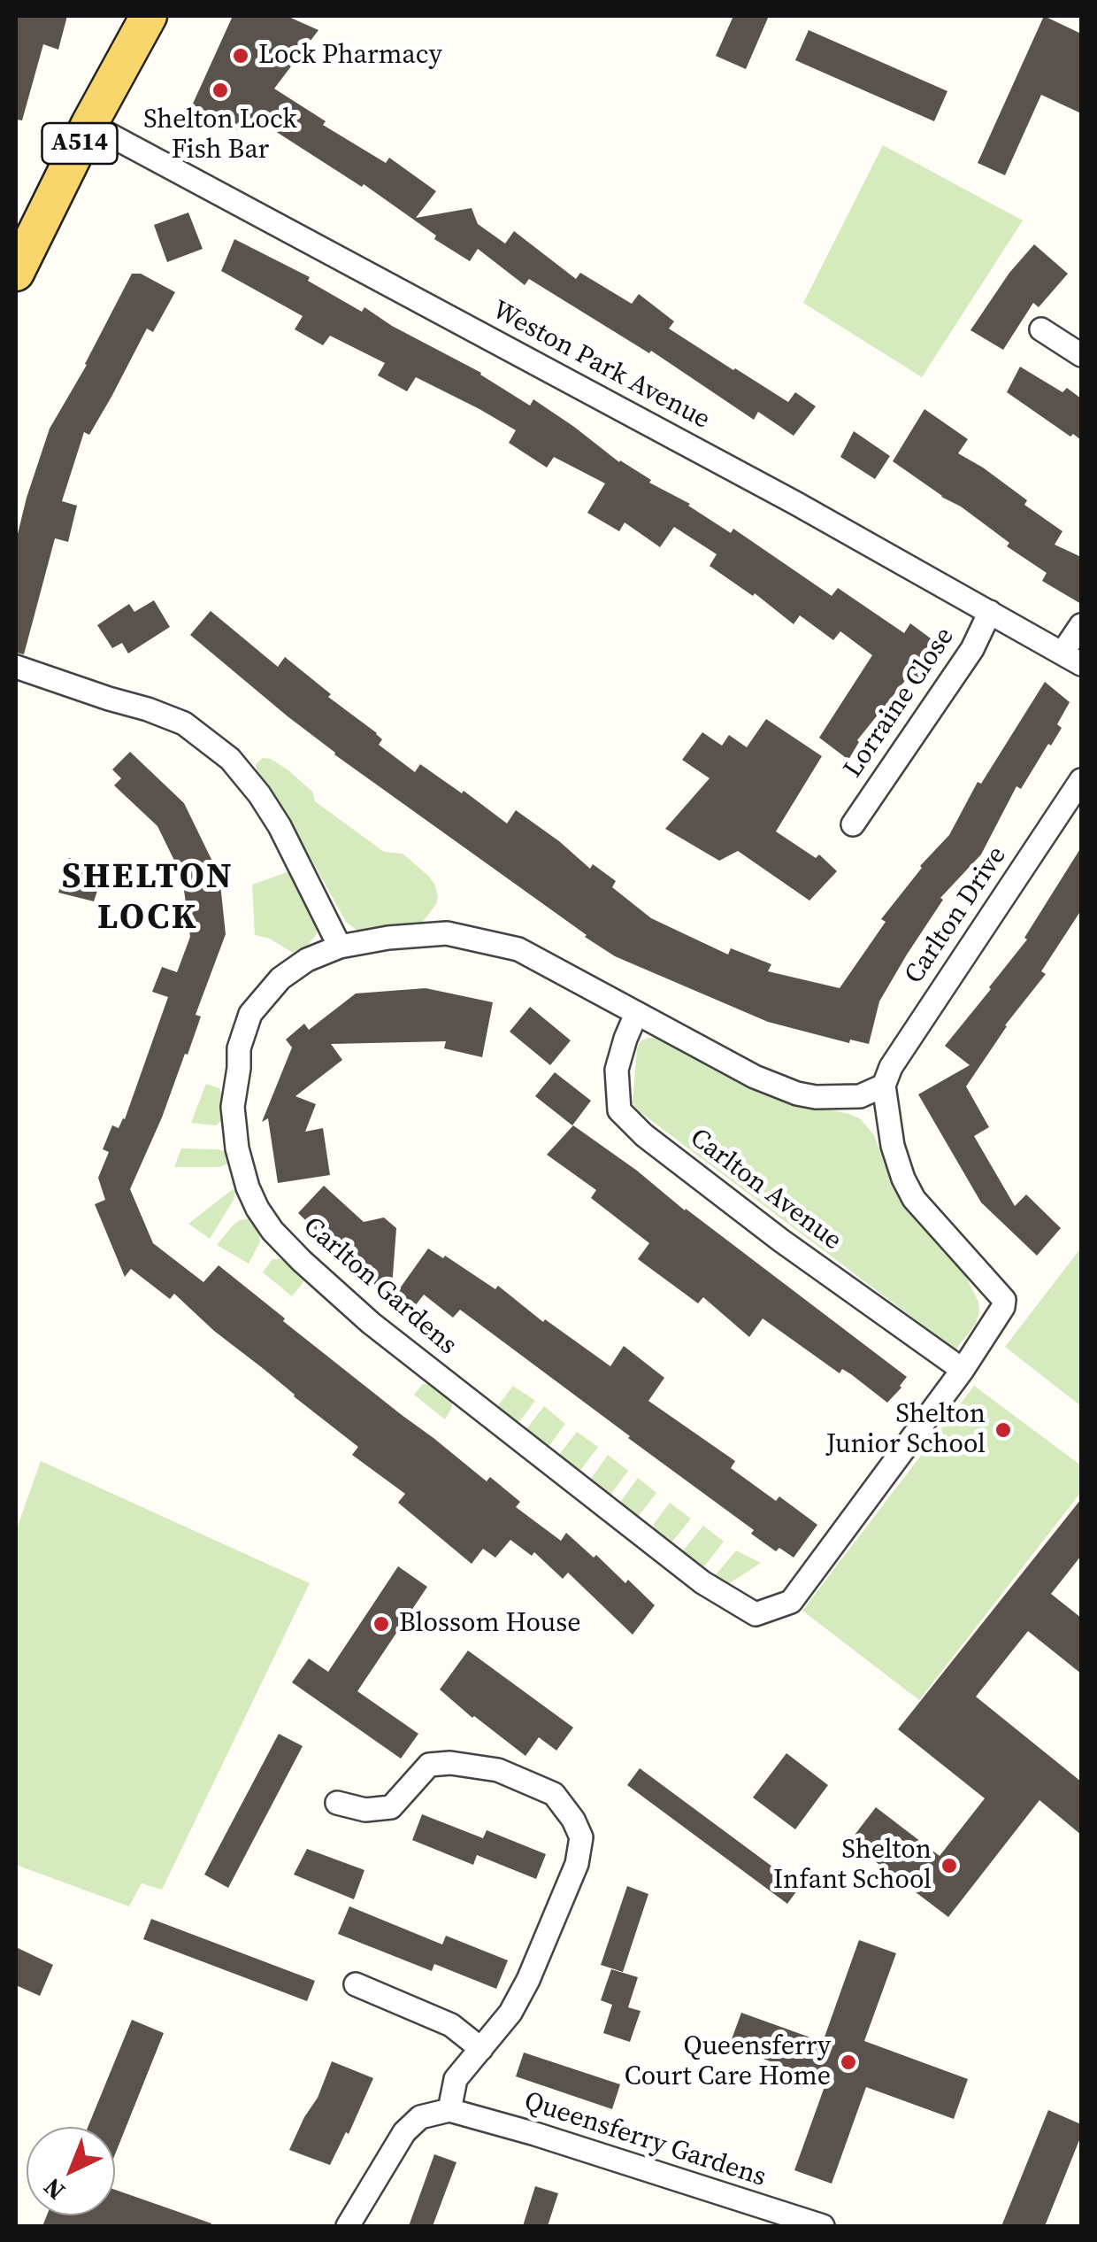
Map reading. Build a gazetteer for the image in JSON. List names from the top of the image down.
{
  "streets": {
    "main road": ["A514"],
    "street": [
      "Weston Park Avenue",
      "Lorraine Close",
      "Carlton Drive",
      "Carlton Avenue",
      "Carlton Gardens",
      "Queensferry Gardens"
    ]
  },
  "crossings": [
    ["A514", "Weston Park Avenue"],
    ["Weston Park Avenue", "Lorraine Close"],
    ["Carlton Avenue", "Carlton Gardens"]
  ],
  "districts": ["SHELTON LOCK"],
  "places": [
    "Lock Pharmacy",
    "Shelton Lock Fish Bar",
    "Shelton Junior School",
    "Blossom House",
    "Shelton Infant School",
    "Queensferry Court Care Home"
  ],
  "north": "bottom left"
}
